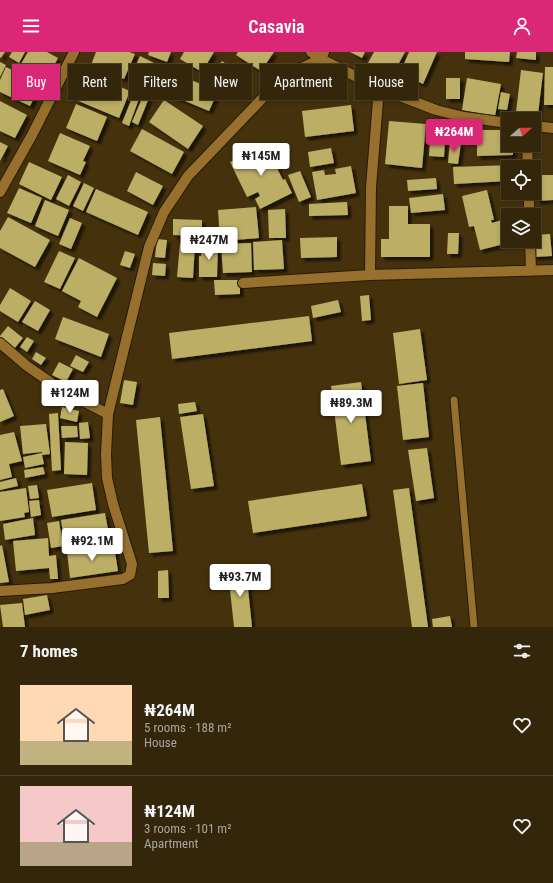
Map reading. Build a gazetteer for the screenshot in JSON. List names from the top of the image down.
{
  "north": "right",
  "page": {
    "header": "Casavia",
    "chip": [
      "Buy",
      "Rent",
      "Filters",
      "New",
      "Apartment",
      "House"
    ],
    "price": [
      "₦264M",
      "₦145M",
      "₦247M",
      "₦124M",
      "₦89.3M",
      "₦92.1M",
      "₦93.7M"
    ],
    "heading": "7 homes",
    "list": [
      {
        "name": "₦264M",
        "note": "5 rooms · 188 m² · House"
      },
      {
        "name": "₦124M",
        "note": "3 rooms · 101 m² · Apartment"
      }
    ]
  }
}
